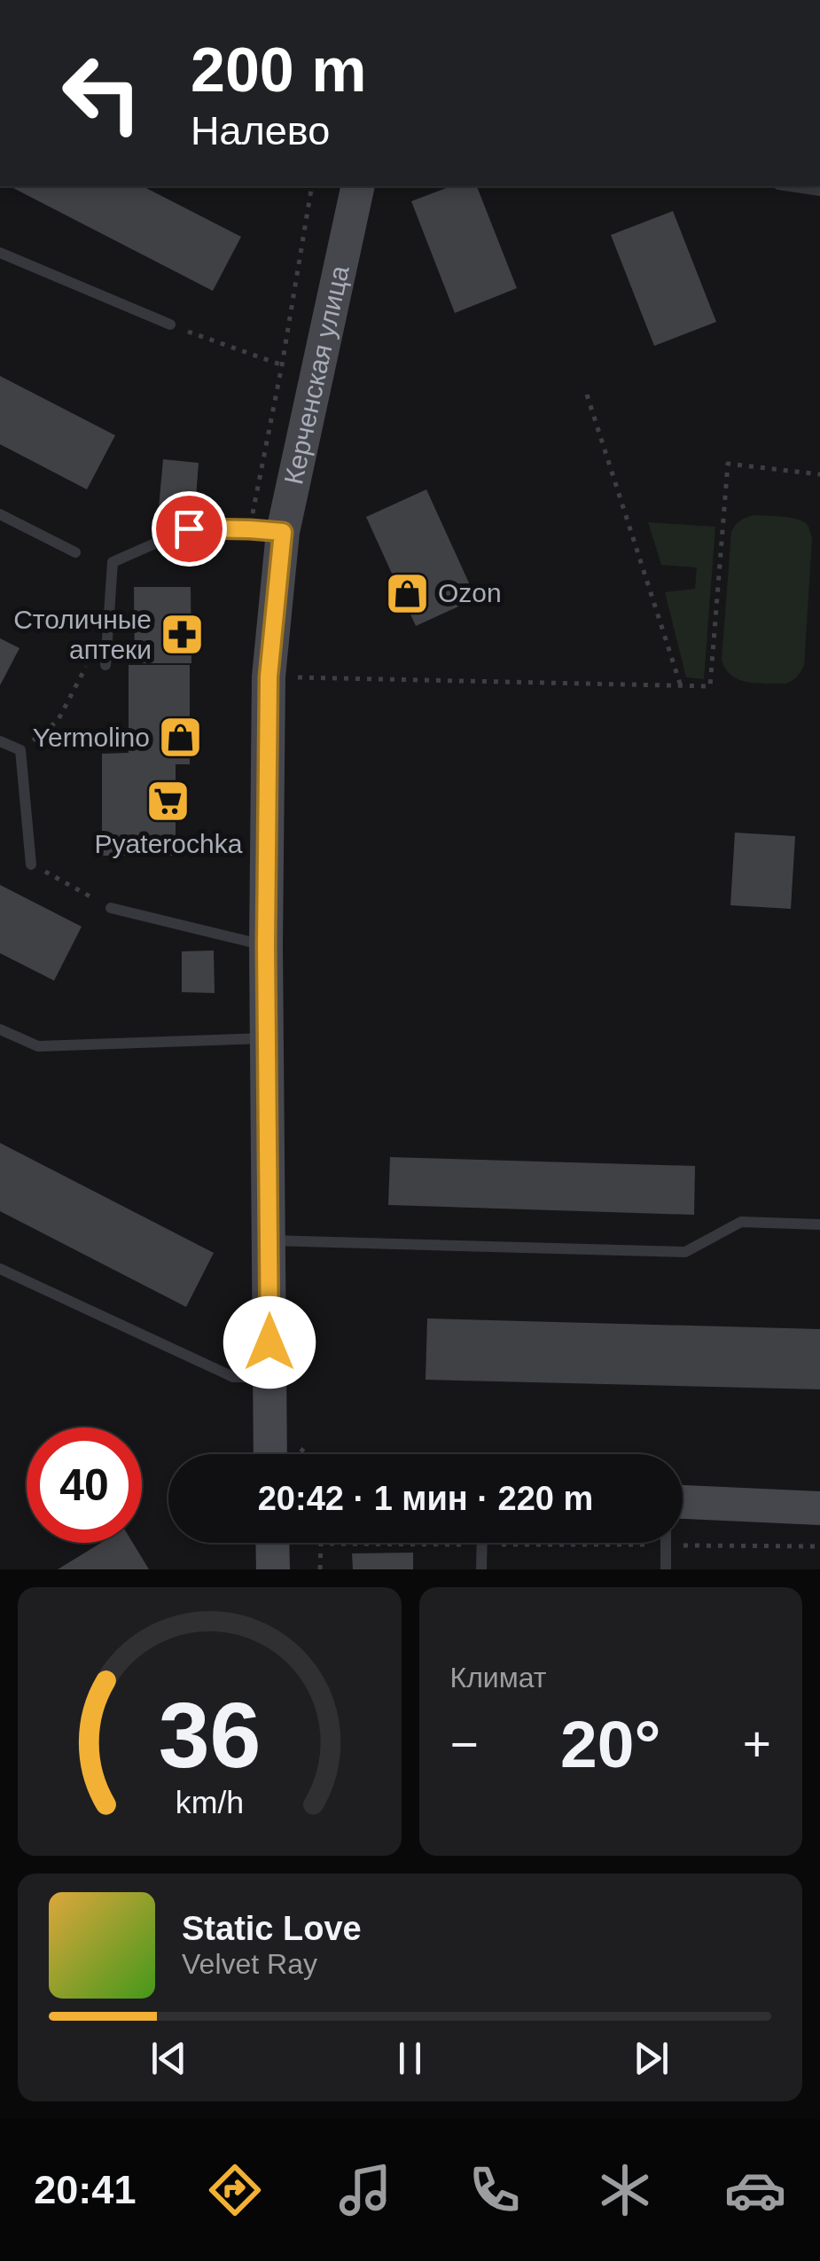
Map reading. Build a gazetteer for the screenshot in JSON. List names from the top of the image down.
{
  "streets": {
    "street": ["Керченская улица"]
  },
  "places": {
    "shop": ["Ozon", "Yermolino"],
    "pharmacy": ["Столичные аптеки"],
    "supermarket": ["Pyaterochka"]
  },
  "page": {
    "turn": ["200 m", "Налево"],
    "limit": "40",
    "trip": "20:42 · 1 мин · 220 m",
    "tile": "Климат",
    "heat": ["−", "20°", "+"],
    "song": ["Static Love", "Velvet Ray"],
    "tabs": "20:41",
    "gauge": ["36", "km/h"]
  }
}
